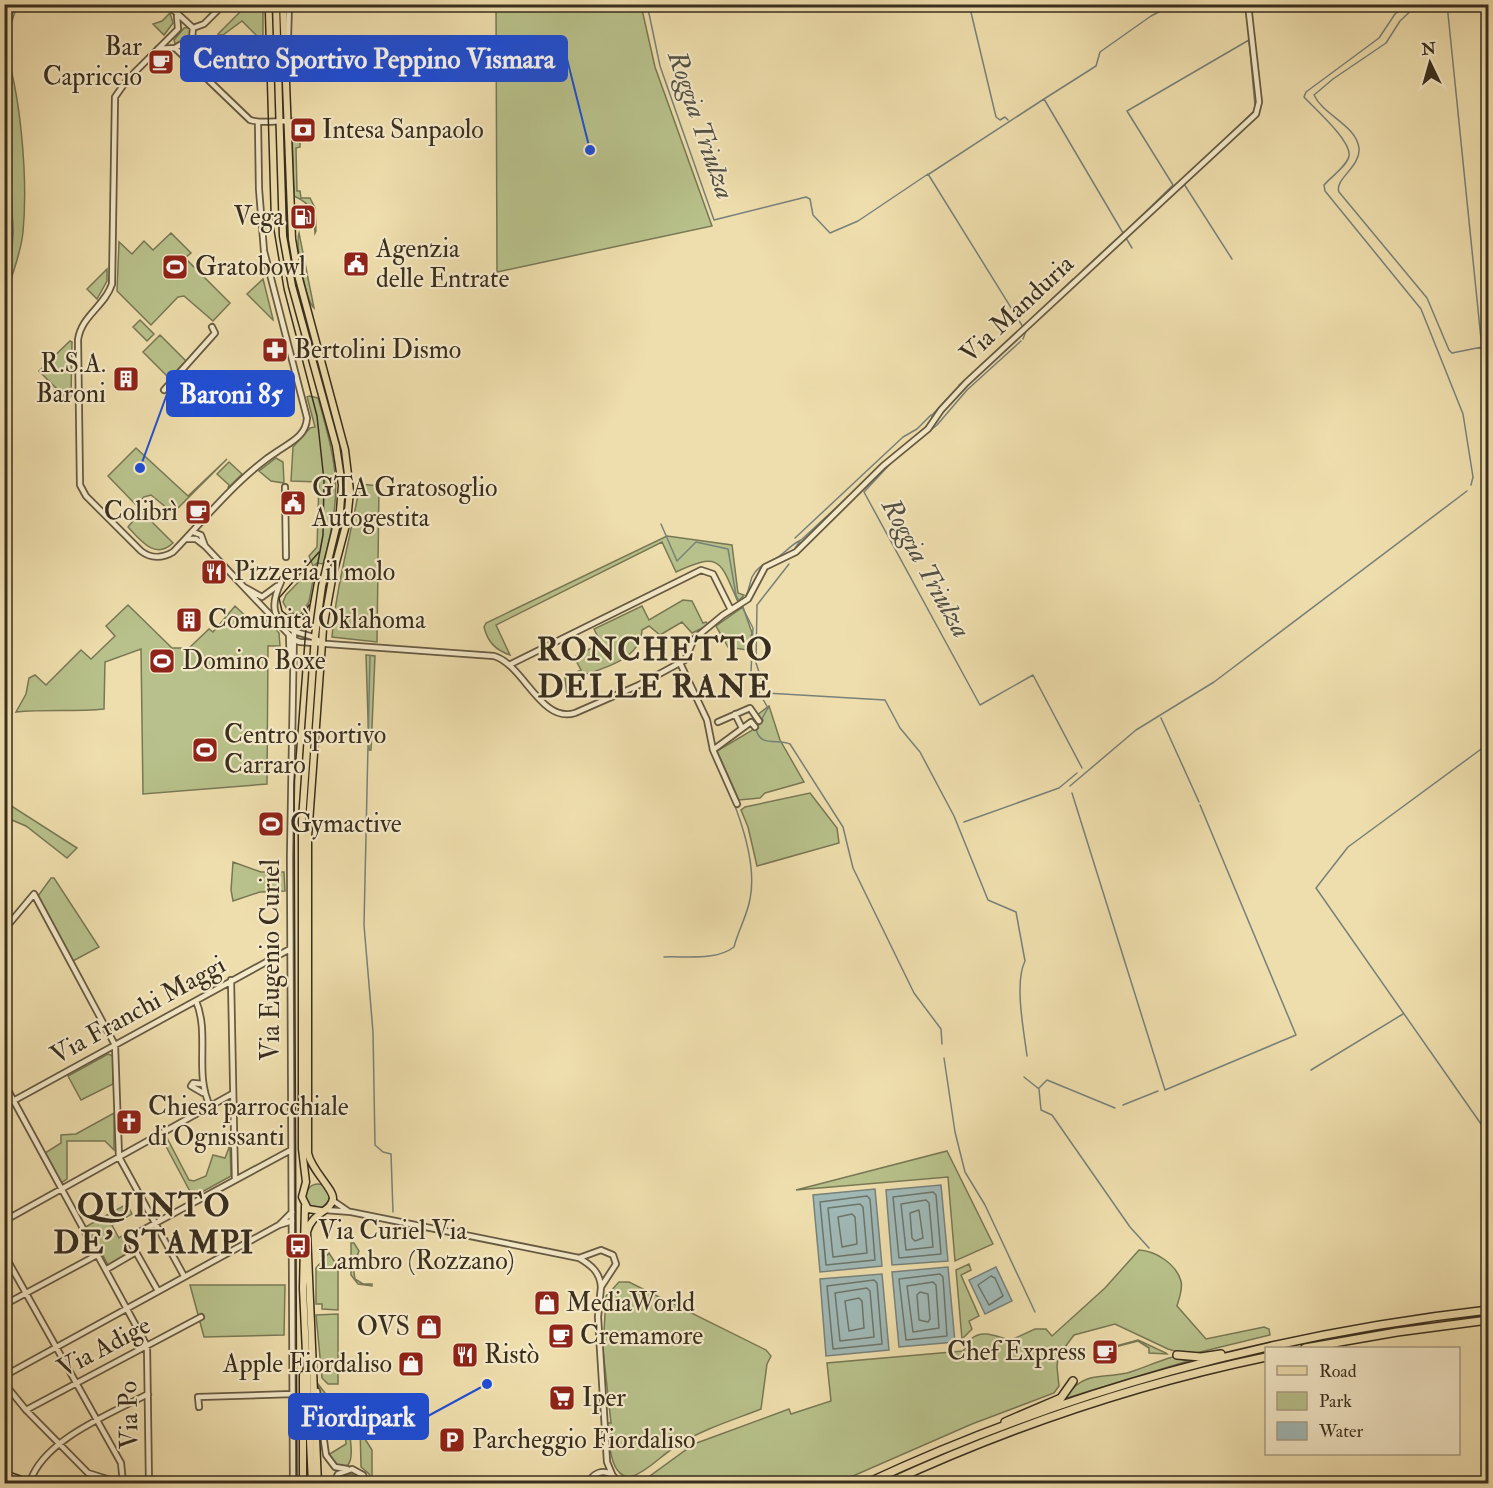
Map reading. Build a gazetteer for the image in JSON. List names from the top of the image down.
{
  "streets": {
    "street": [
      "Via Manduria",
      "Via Eugenio Curiel",
      "Via Franchi Maggi",
      "Via Adige",
      "Via Po"
    ]
  },
  "crossings": [
    ["Via Eugenio Curiel", "Via Franchi Maggi"],
    ["Via Adige", "Via Po"]
  ],
  "districts": ["RONCHETTO DELLE RANE", "QUINTO DE' STAMPI"],
  "water": ["Roggia Triulza"],
  "places": {
    "cafe": [
      "Bar Capriccio",
      "Colibrì",
      "Cremamore",
      "Chef Express"
    ],
    "bank": ["Intesa Sanpaolo"],
    "other": ["Centro Sportivo Peppino Vismara", "Baroni 85", "Fiordipark"],
    "fuel station": ["Vega"],
    "public building": ["Agenzia delle Entrate", "GTA Gratosoglio Autogestita"],
    "sports": [
      "Gratobowl",
      "Domino Boxe",
      "Centro sportivo Carraro",
      "Gymactive"
    ],
    "pharmacy": ["Bertolini Dismo"],
    "building": ["R.S.A. Baroni", "Comunità Oklahoma"],
    "restaurant": ["Pizzeria il molo", "Ristò"],
    "church": ["Chiesa parrocchiale di Ognissanti"],
    "bus stop": ["Via Curiel Via Lambro (Rozzano)"],
    "shop": ["MediaWorld", "OVS", "Apple Fiordaliso"],
    "supermarket": ["Iper"],
    "parking": ["Parcheggio Fiordaliso"]
  },
  "legend": ["Road", "Park", "Water"],
  "north": "top"
}
